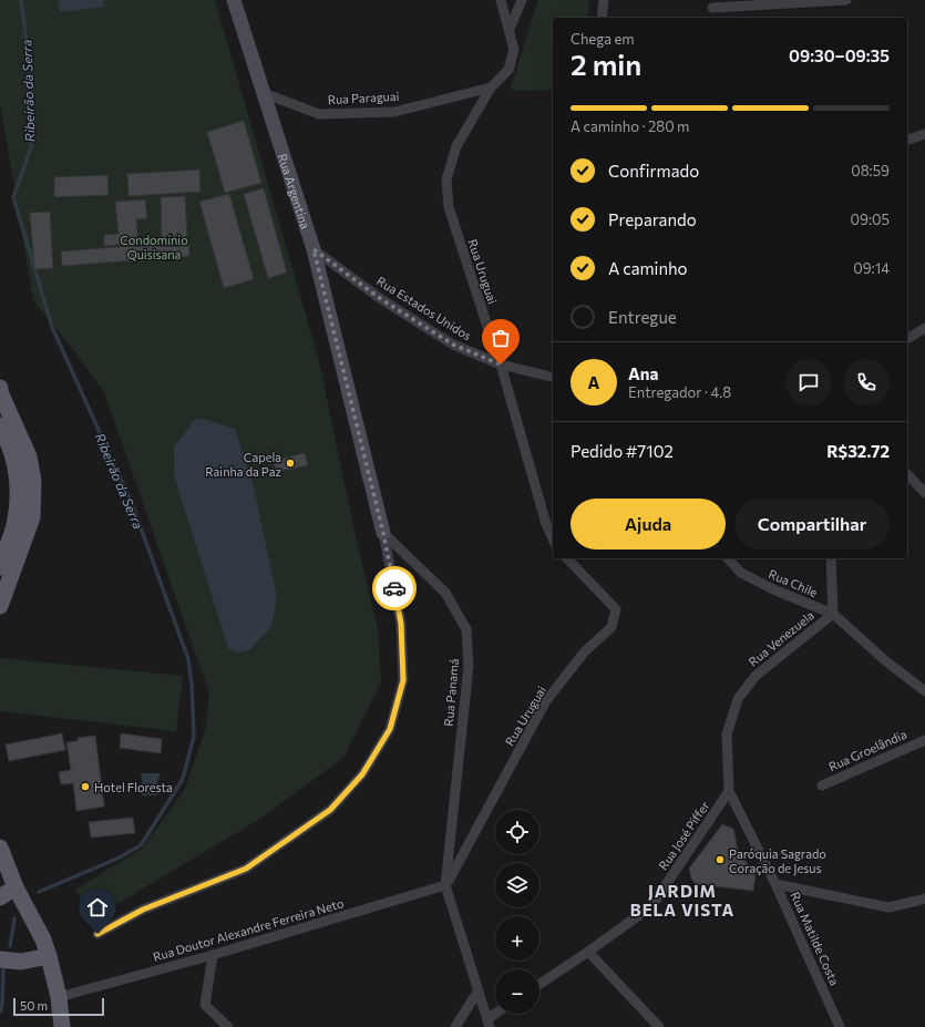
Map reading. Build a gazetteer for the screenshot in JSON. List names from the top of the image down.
{
  "streets": {
    "street": [
      "Rua Paraguai",
      "Rua Argentina",
      "Rua Uruguai",
      "Rua Estados Unidos",
      "Rua Chile",
      "Rua Venezuela",
      "Rua Panamá",
      "Rua Groelândia",
      "Rua José Piffer",
      "Rua Doutor Alexandre Ferreira Neto",
      "Rua Matilde Costa"
    ]
  },
  "crossings": [
    ["Rua Paraguai", "Rua Argentina"],
    ["Rua Paraguai", "Rua Uruguai"],
    ["Rua Argentina", "Rua Estados Unidos"],
    ["Rua Argentina", "Rua Panamá"],
    ["Rua Uruguai", "Rua Estados Unidos"],
    ["Rua Uruguai", "Rua Panamá"],
    ["Rua Uruguai", "Rua Doutor Alexandre Ferreira Neto"],
    ["Rua Chile", "Rua Venezuela"],
    ["Rua Venezuela", "Rua José Piffer"],
    ["Rua Venezuela", "Rua Matilde Costa"],
    ["Rua Panamá", "Rua Doutor Alexandre Ferreira Neto"],
    ["Rua José Piffer", "Rua Matilde Costa"]
  ],
  "districts": ["JARDIM BELA VISTA"],
  "water": ["Ribeirão da Serra"],
  "parks": ["Condomínio Quisisana"],
  "places": ["Capela Rainha da Paz", "Hotel Floresta", "Paróquia Sagrado Coração de Jesus"],
  "scale_bar": "50 m",
  "page": {
    "heading": ["2 min", "Chega em", "09:30–09:35"],
    "panel": [
      "Ana",
      "Entregador · 4.8",
      "Pedido #7102",
      "R$32.72"
    ],
    "bar": "A caminho · 280 m",
    "list": [
      ["Confirmado", "08:59"],
      ["Preparando", "09:05"],
      ["A caminho", "09:14"],
      "Entregue"
    ],
    "round": "A",
    "buttons": ["Ajuda", "Compartilhar"],
    "map_buttons": ["+", "−"],
    "scale": "50 m"
  }
}
